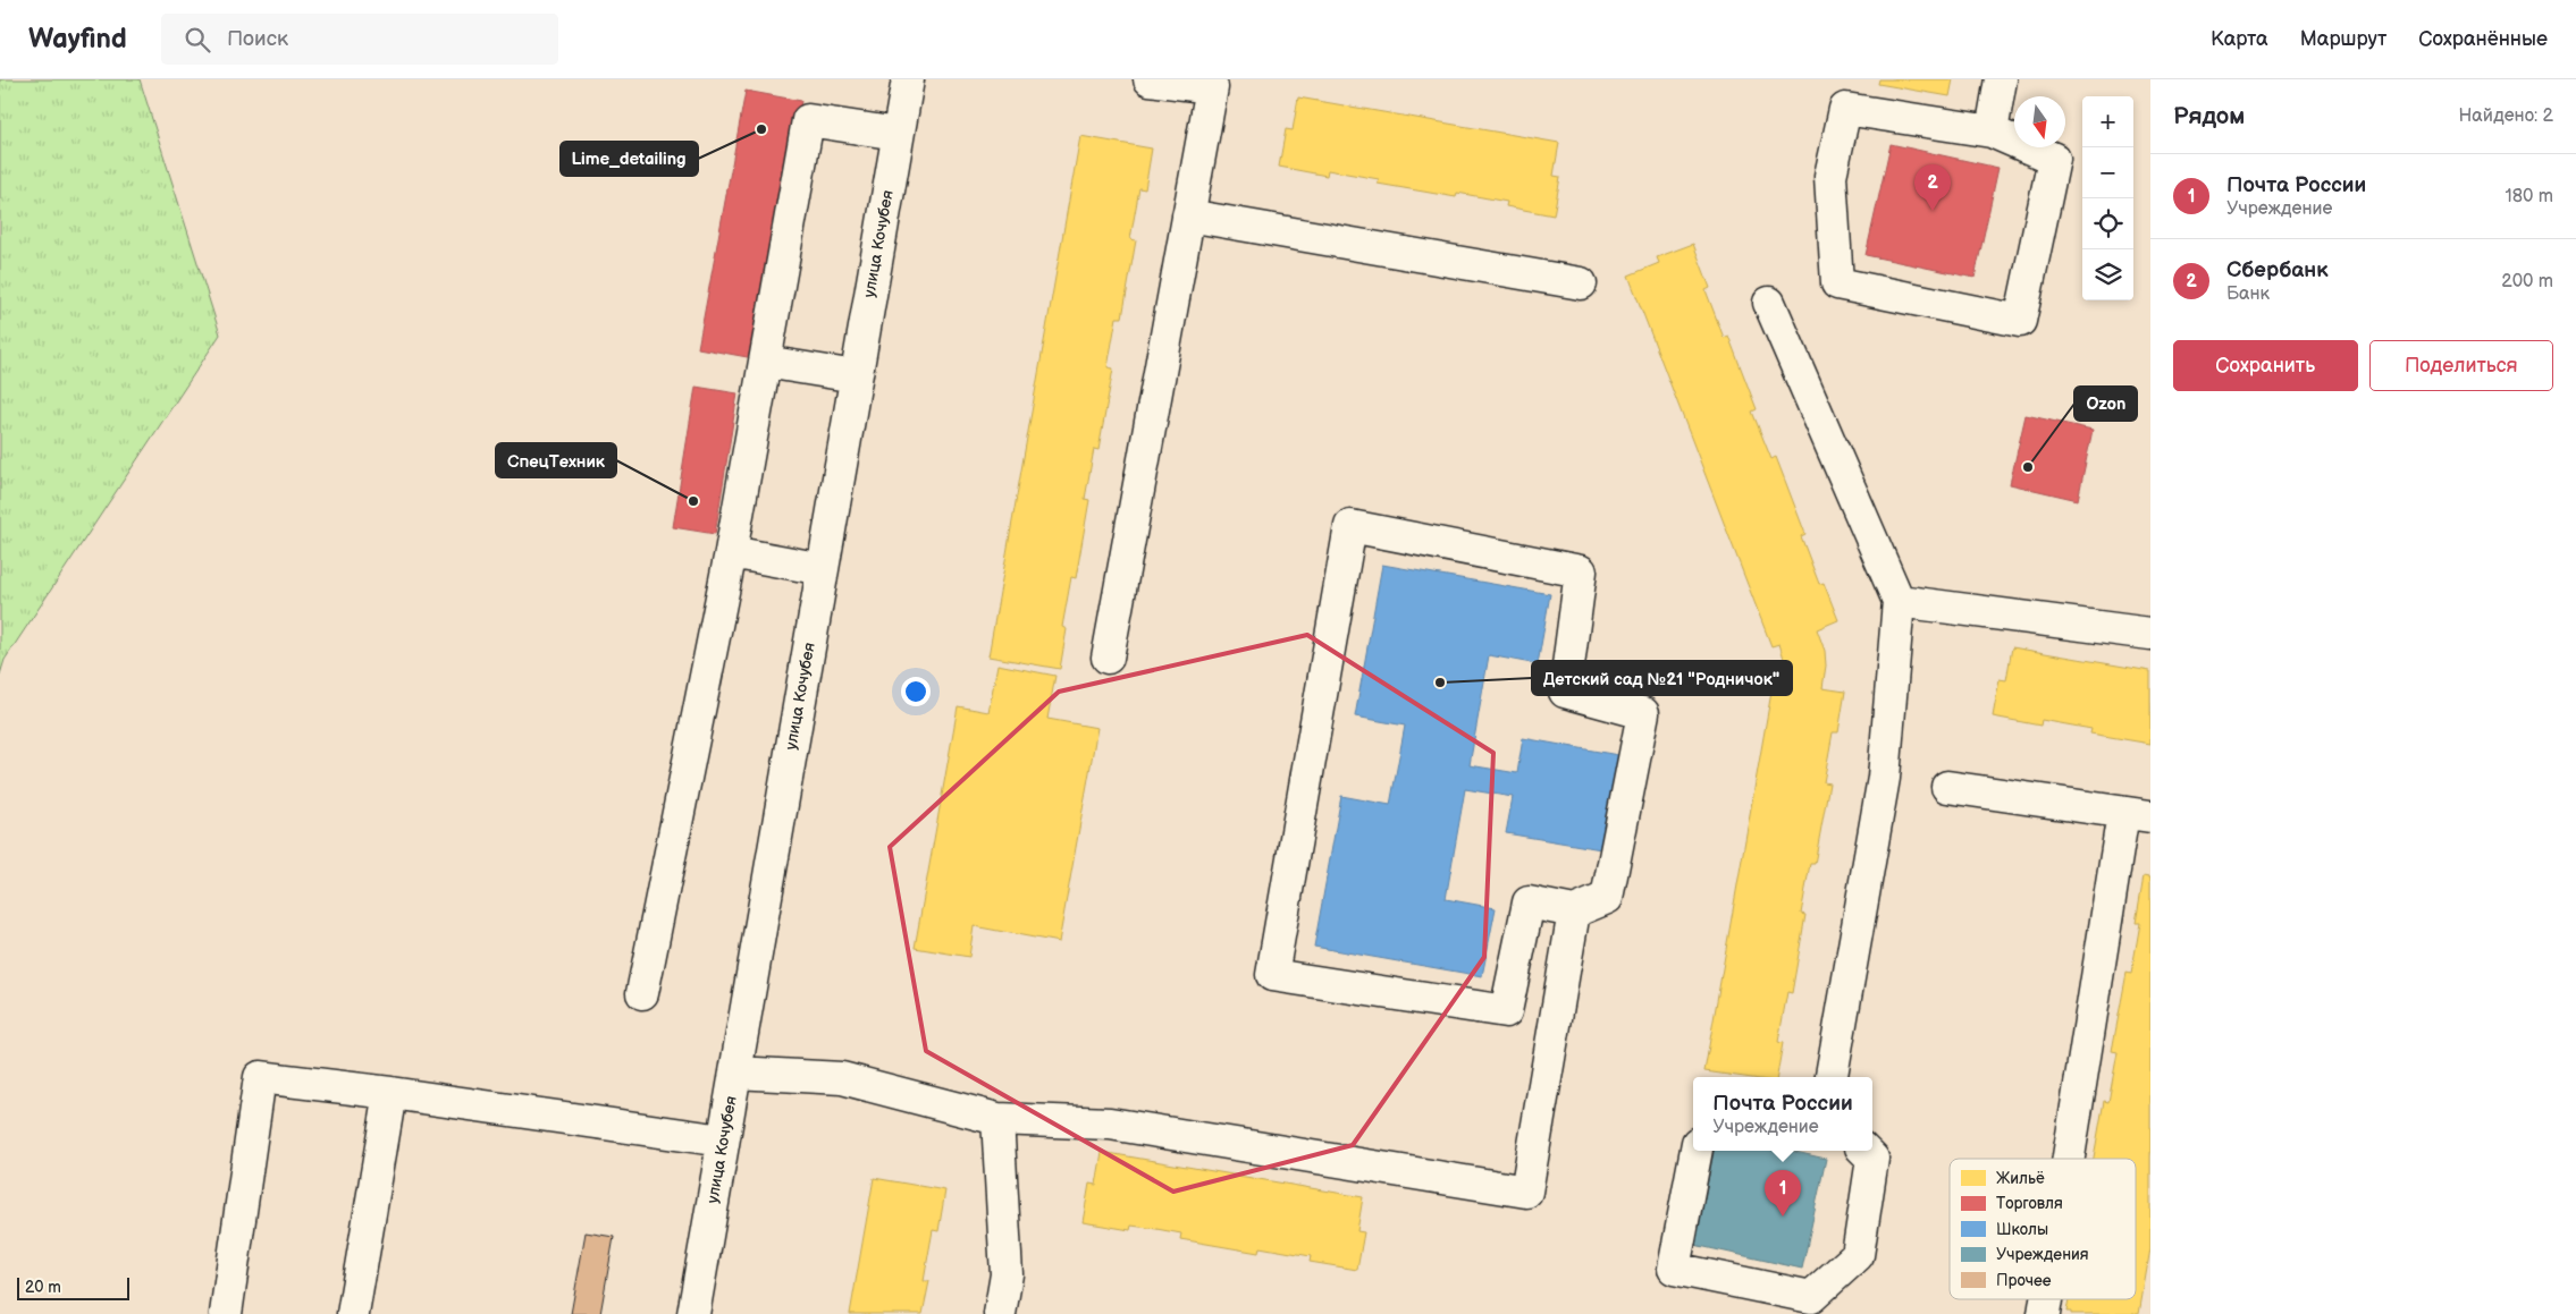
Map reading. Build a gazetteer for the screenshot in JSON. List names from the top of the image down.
{
  "streets": {
    "street": ["улица Кочубея"]
  },
  "places": [
    "Lime_detailing",
    "Ozon",
    "СпецТехник",
    "Детский сад №21 \"Родничок\""
  ],
  "legend": [
    "Жильё",
    "Торговля",
    "Школы",
    "Учреждения",
    "Прочее"
  ],
  "scale_bar": "20 m",
  "north": "bottom",
  "page": {
    "header": "Wayfind",
    "search": "Поиск",
    "nav": ["Карта", "Маршрут", "Сохранённые"],
    "heading": ["Рядом", "Найдено: 2"],
    "map_buttons": ["+", "−"],
    "list": [
      {
        "mark": "1",
        "name": "Почта России",
        "note": "Учреждение",
        "value": "180 m"
      },
      {
        "mark": "2",
        "name": "Сбербанк",
        "note": "Банк",
        "value": "200 m"
      }
    ],
    "pins": ["2", "1"],
    "buttons": ["Сохранить", "Поделиться"],
    "popup": ["Почта России", "Учреждение"],
    "scale": "20 m"
  }
}
